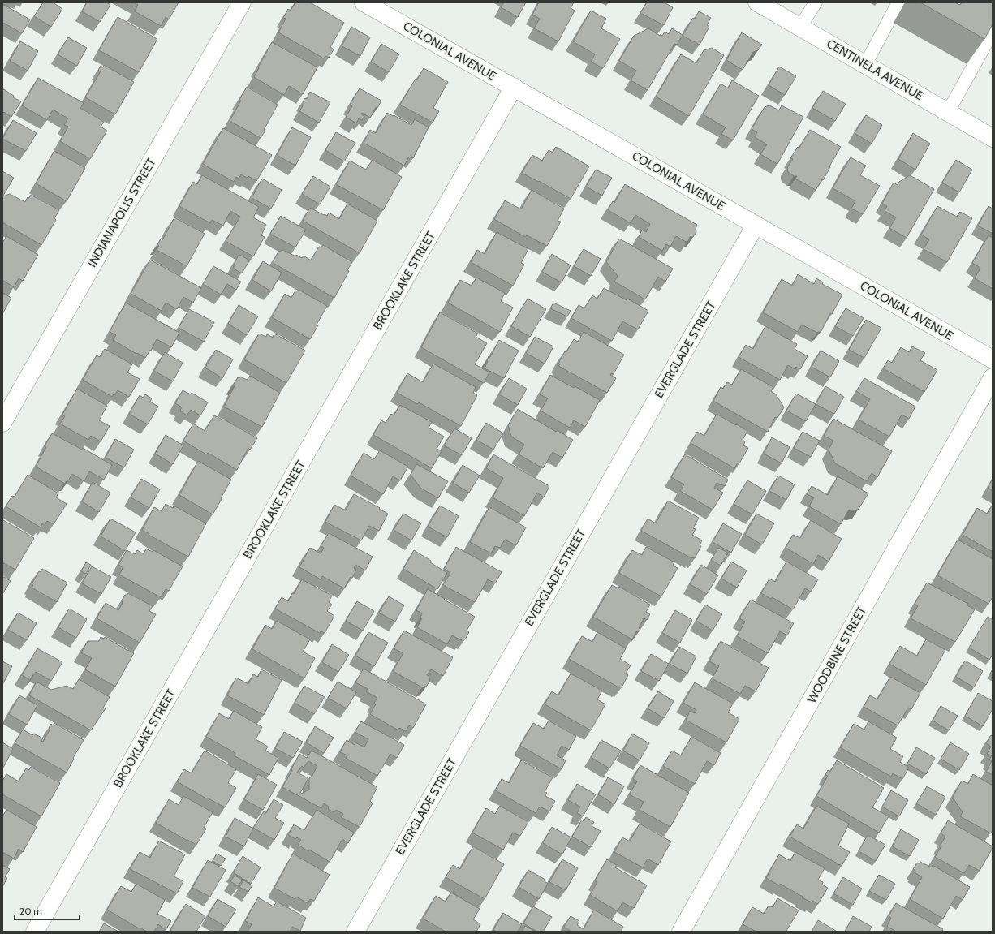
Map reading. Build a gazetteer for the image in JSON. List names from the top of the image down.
{
  "streets": {
    "street": [
      "COLONIAL AVENUE",
      "CENTINELA AVENUE",
      "INDIANAPOLIS STREET",
      "BROOKLAKE STREET",
      "EVERGLADE STREET",
      "WOODBINE STREET"
    ]
  },
  "crossings": [
    ["COLONIAL AVENUE", "BROOKLAKE STREET"],
    ["COLONIAL AVENUE", "EVERGLADE STREET"]
  ],
  "scale_bar": "20 m"
}
